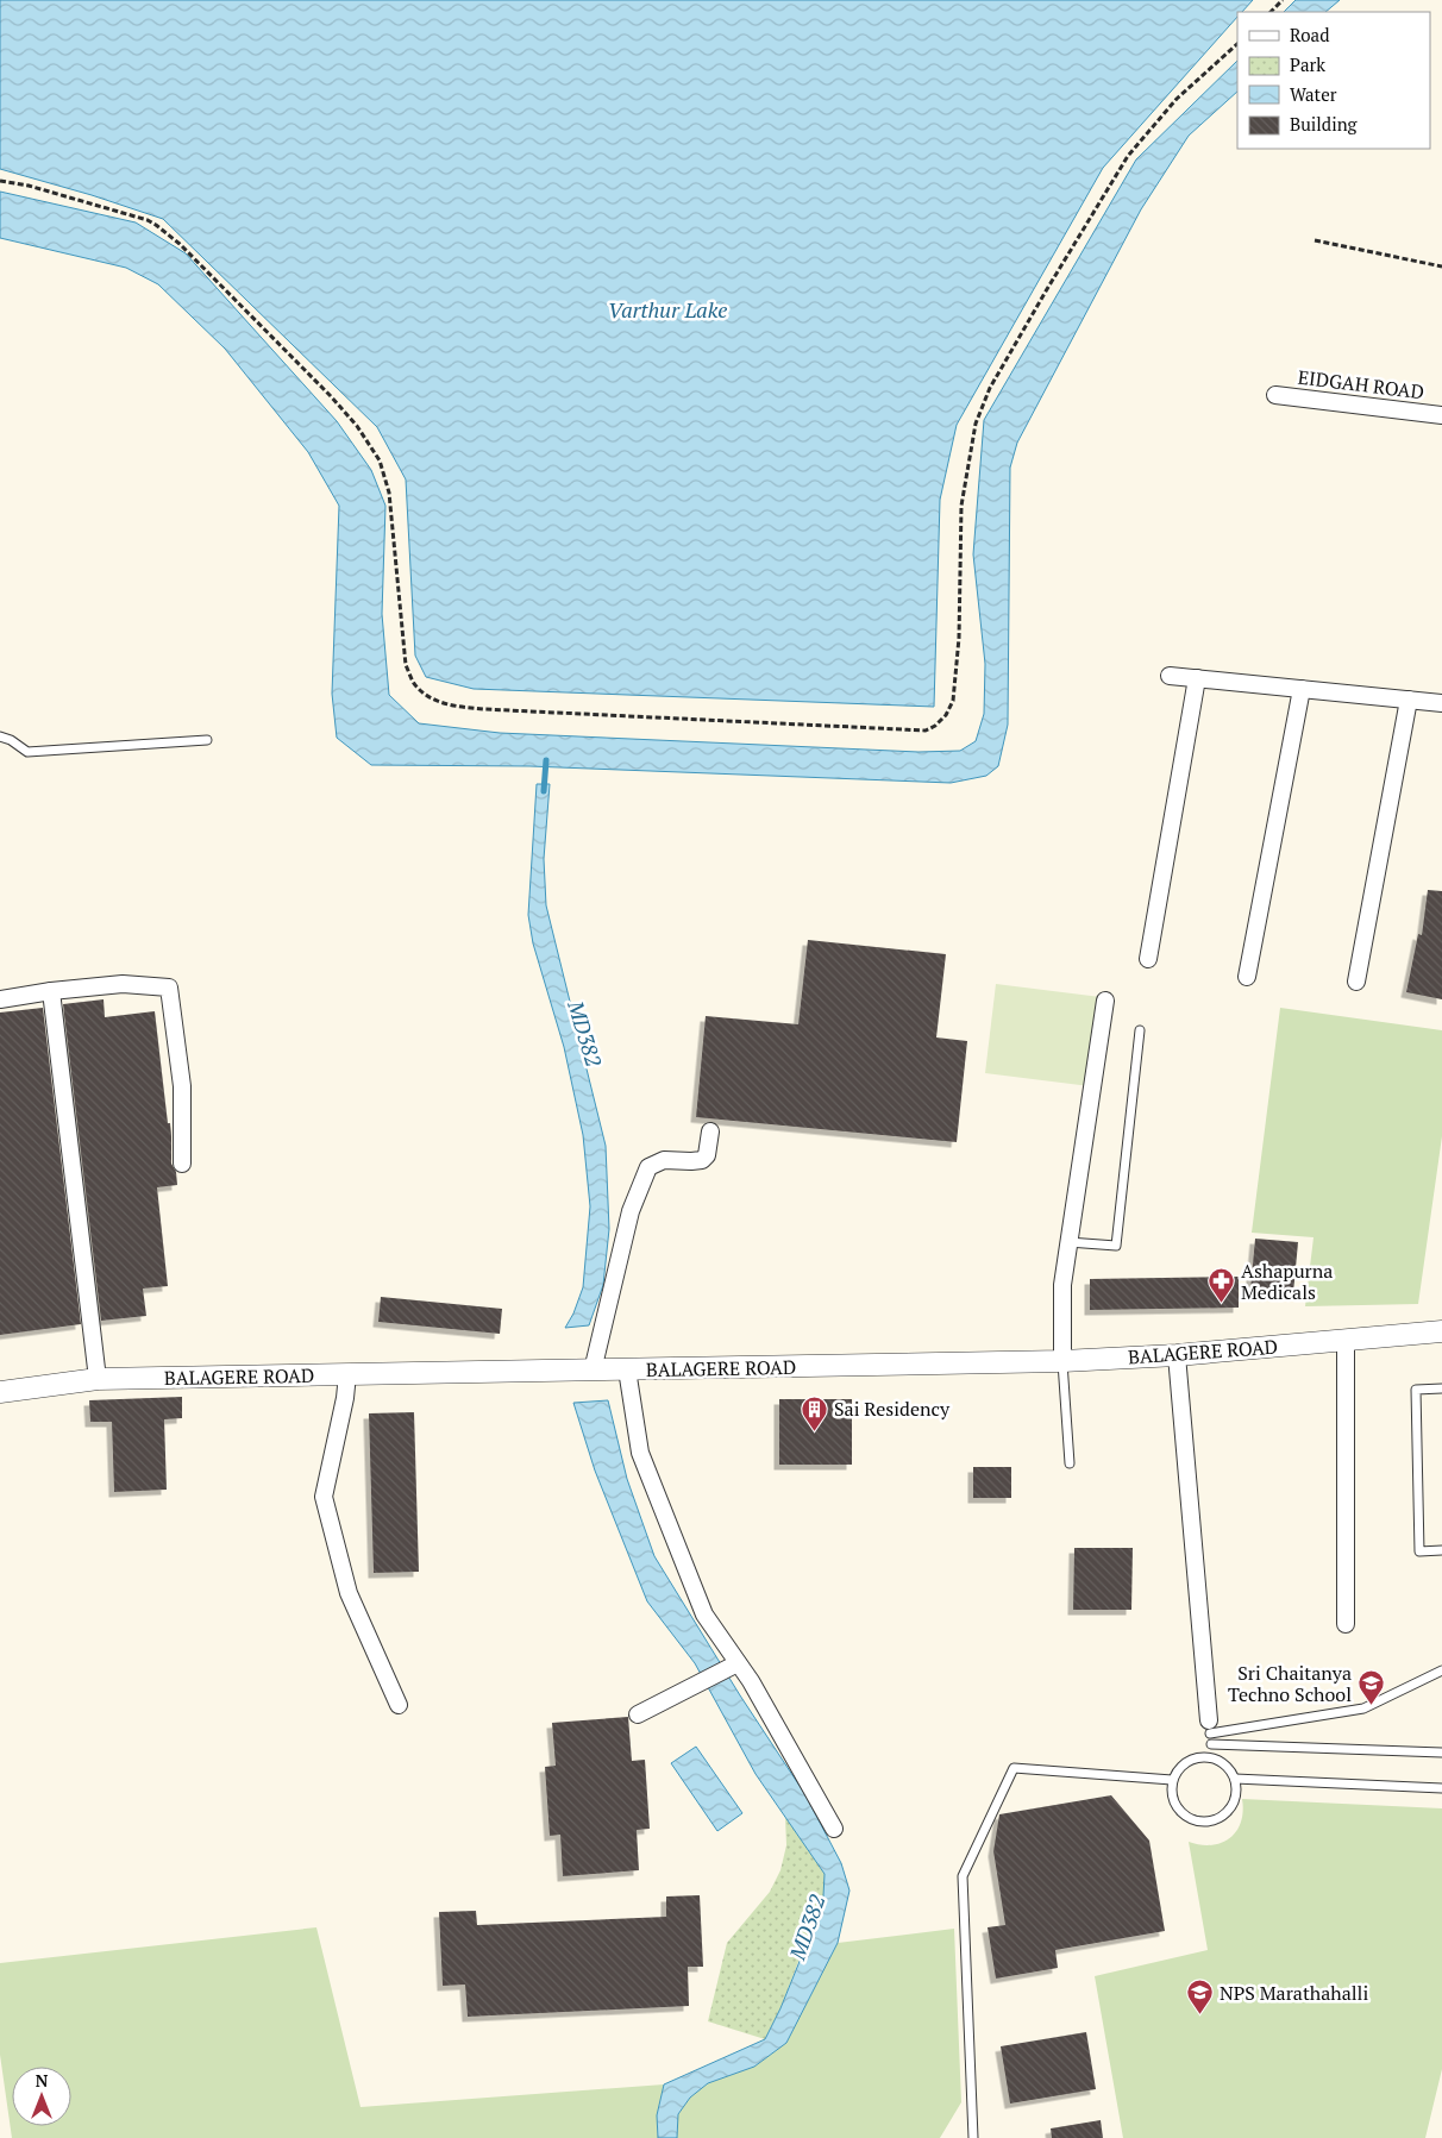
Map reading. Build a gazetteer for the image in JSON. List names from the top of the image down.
{
  "streets": {
    "street": ["EIDGAH ROAD", "BALAGERE ROAD"]
  },
  "water": ["Varthur Lake", "MD382"],
  "places": {
    "pharmacy": ["Ashapurna Medicals"],
    "building": ["Sai Residency"],
    "school or university": ["Sri Chaitanya Techno School", "NPS Marathahalli"]
  },
  "legend": [
    "Road",
    "Park",
    "Water",
    "Building"
  ],
  "north": "top"
}
